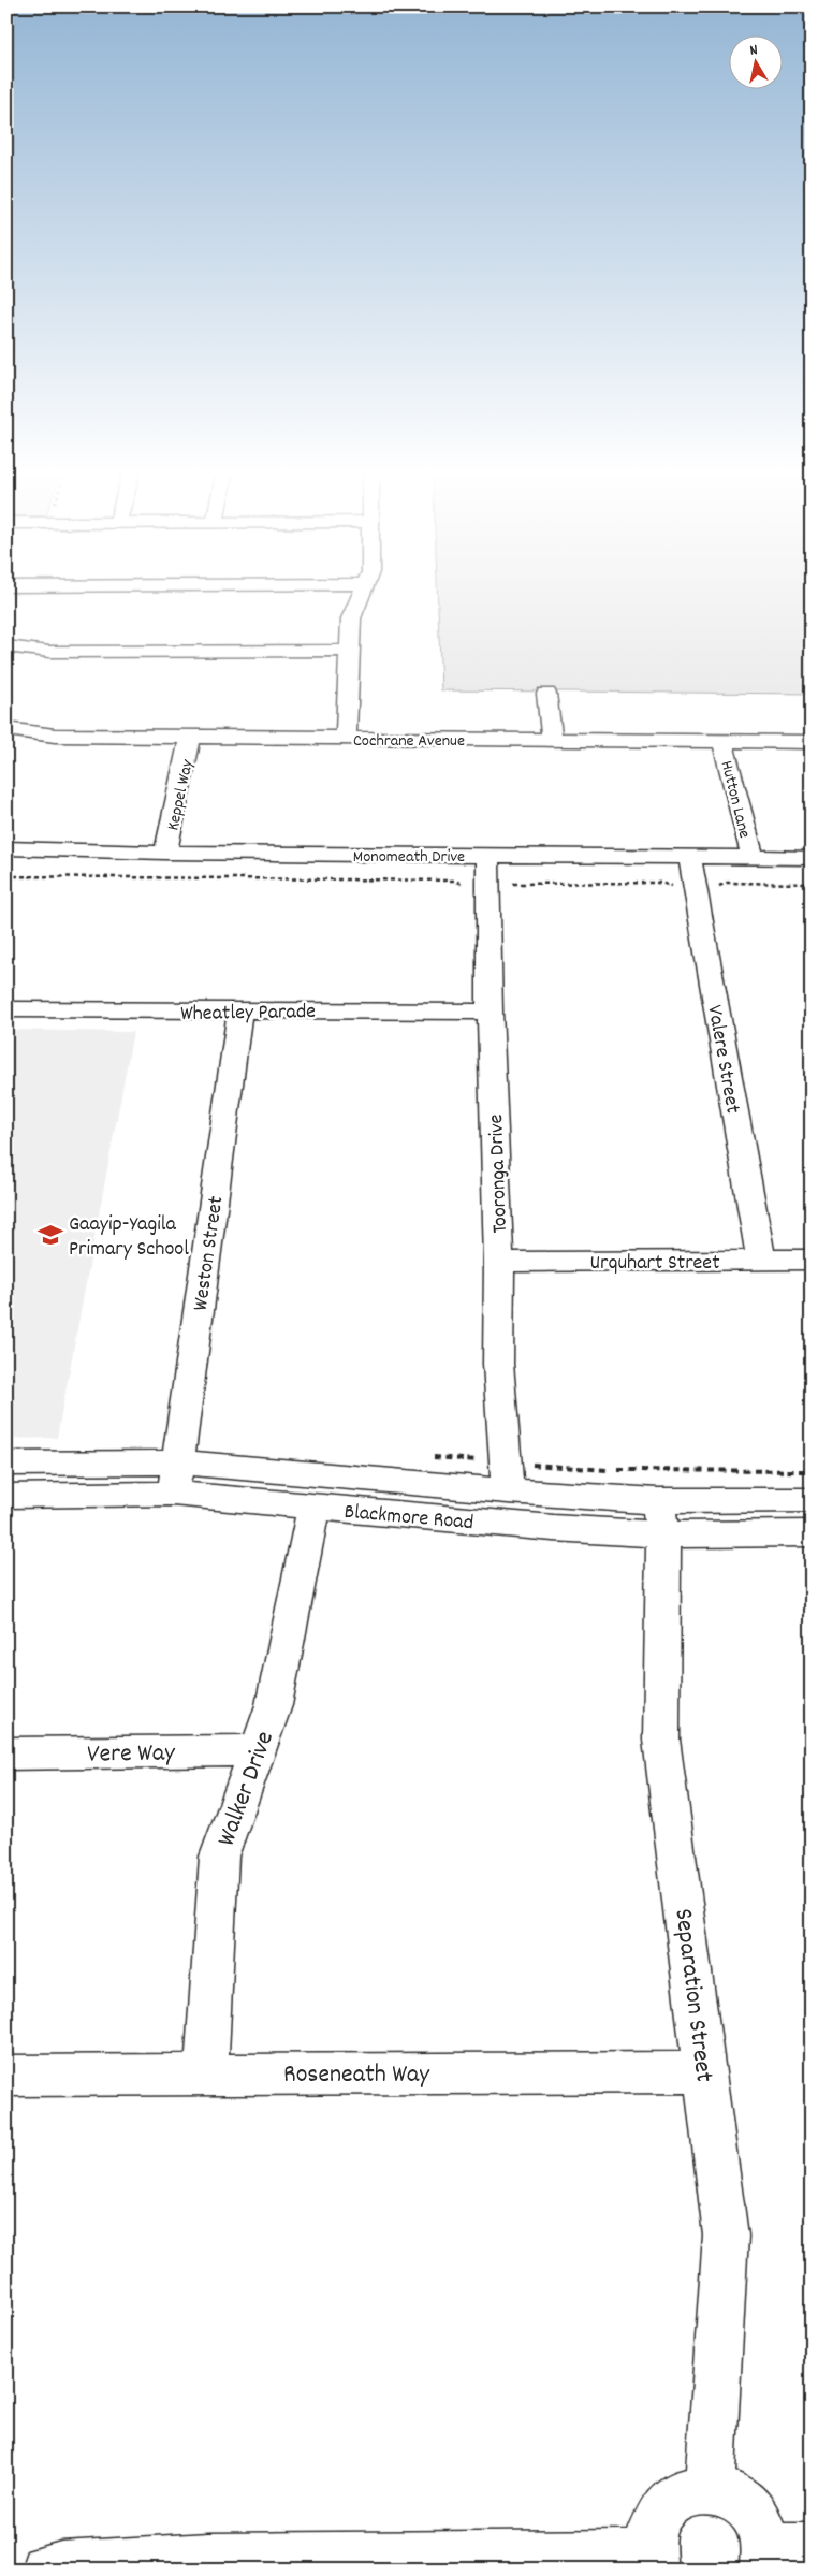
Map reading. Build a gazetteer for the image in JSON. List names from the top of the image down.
{
  "streets": {
    "street": [
      "Cochrane Avenue",
      "Keppel Way",
      "Hutton Lane",
      "Monomeath Drive",
      "Wheatley Parade",
      "Valere Street",
      "Tooronga Drive",
      "Weston Street",
      "Urquhart Street",
      "Blackmore Road",
      "Vere Way",
      "Walker Drive",
      "Separation Street",
      "Roseneath Way"
    ]
  },
  "crossings": [
    ["Cochrane Avenue", "Keppel Way"],
    ["Cochrane Avenue", "Hutton Lane"],
    ["Keppel Way", "Monomeath Drive"],
    ["Hutton Lane", "Monomeath Drive"],
    ["Monomeath Drive", "Valere Street"],
    ["Monomeath Drive", "Tooronga Drive"],
    ["Wheatley Parade", "Tooronga Drive"],
    ["Wheatley Parade", "Weston Street"],
    ["Valere Street", "Urquhart Street"],
    ["Tooronga Drive", "Urquhart Street"],
    ["Tooronga Drive", "Blackmore Road"],
    ["Weston Street", "Blackmore Road"],
    ["Blackmore Road", "Walker Drive"],
    ["Blackmore Road", "Separation Street"],
    ["Vere Way", "Walker Drive"],
    ["Walker Drive", "Roseneath Way"],
    ["Separation Street", "Roseneath Way"]
  ],
  "places": {
    "school or university": ["Gaayip-Yagila Primary School"]
  },
  "north": "top"
}
